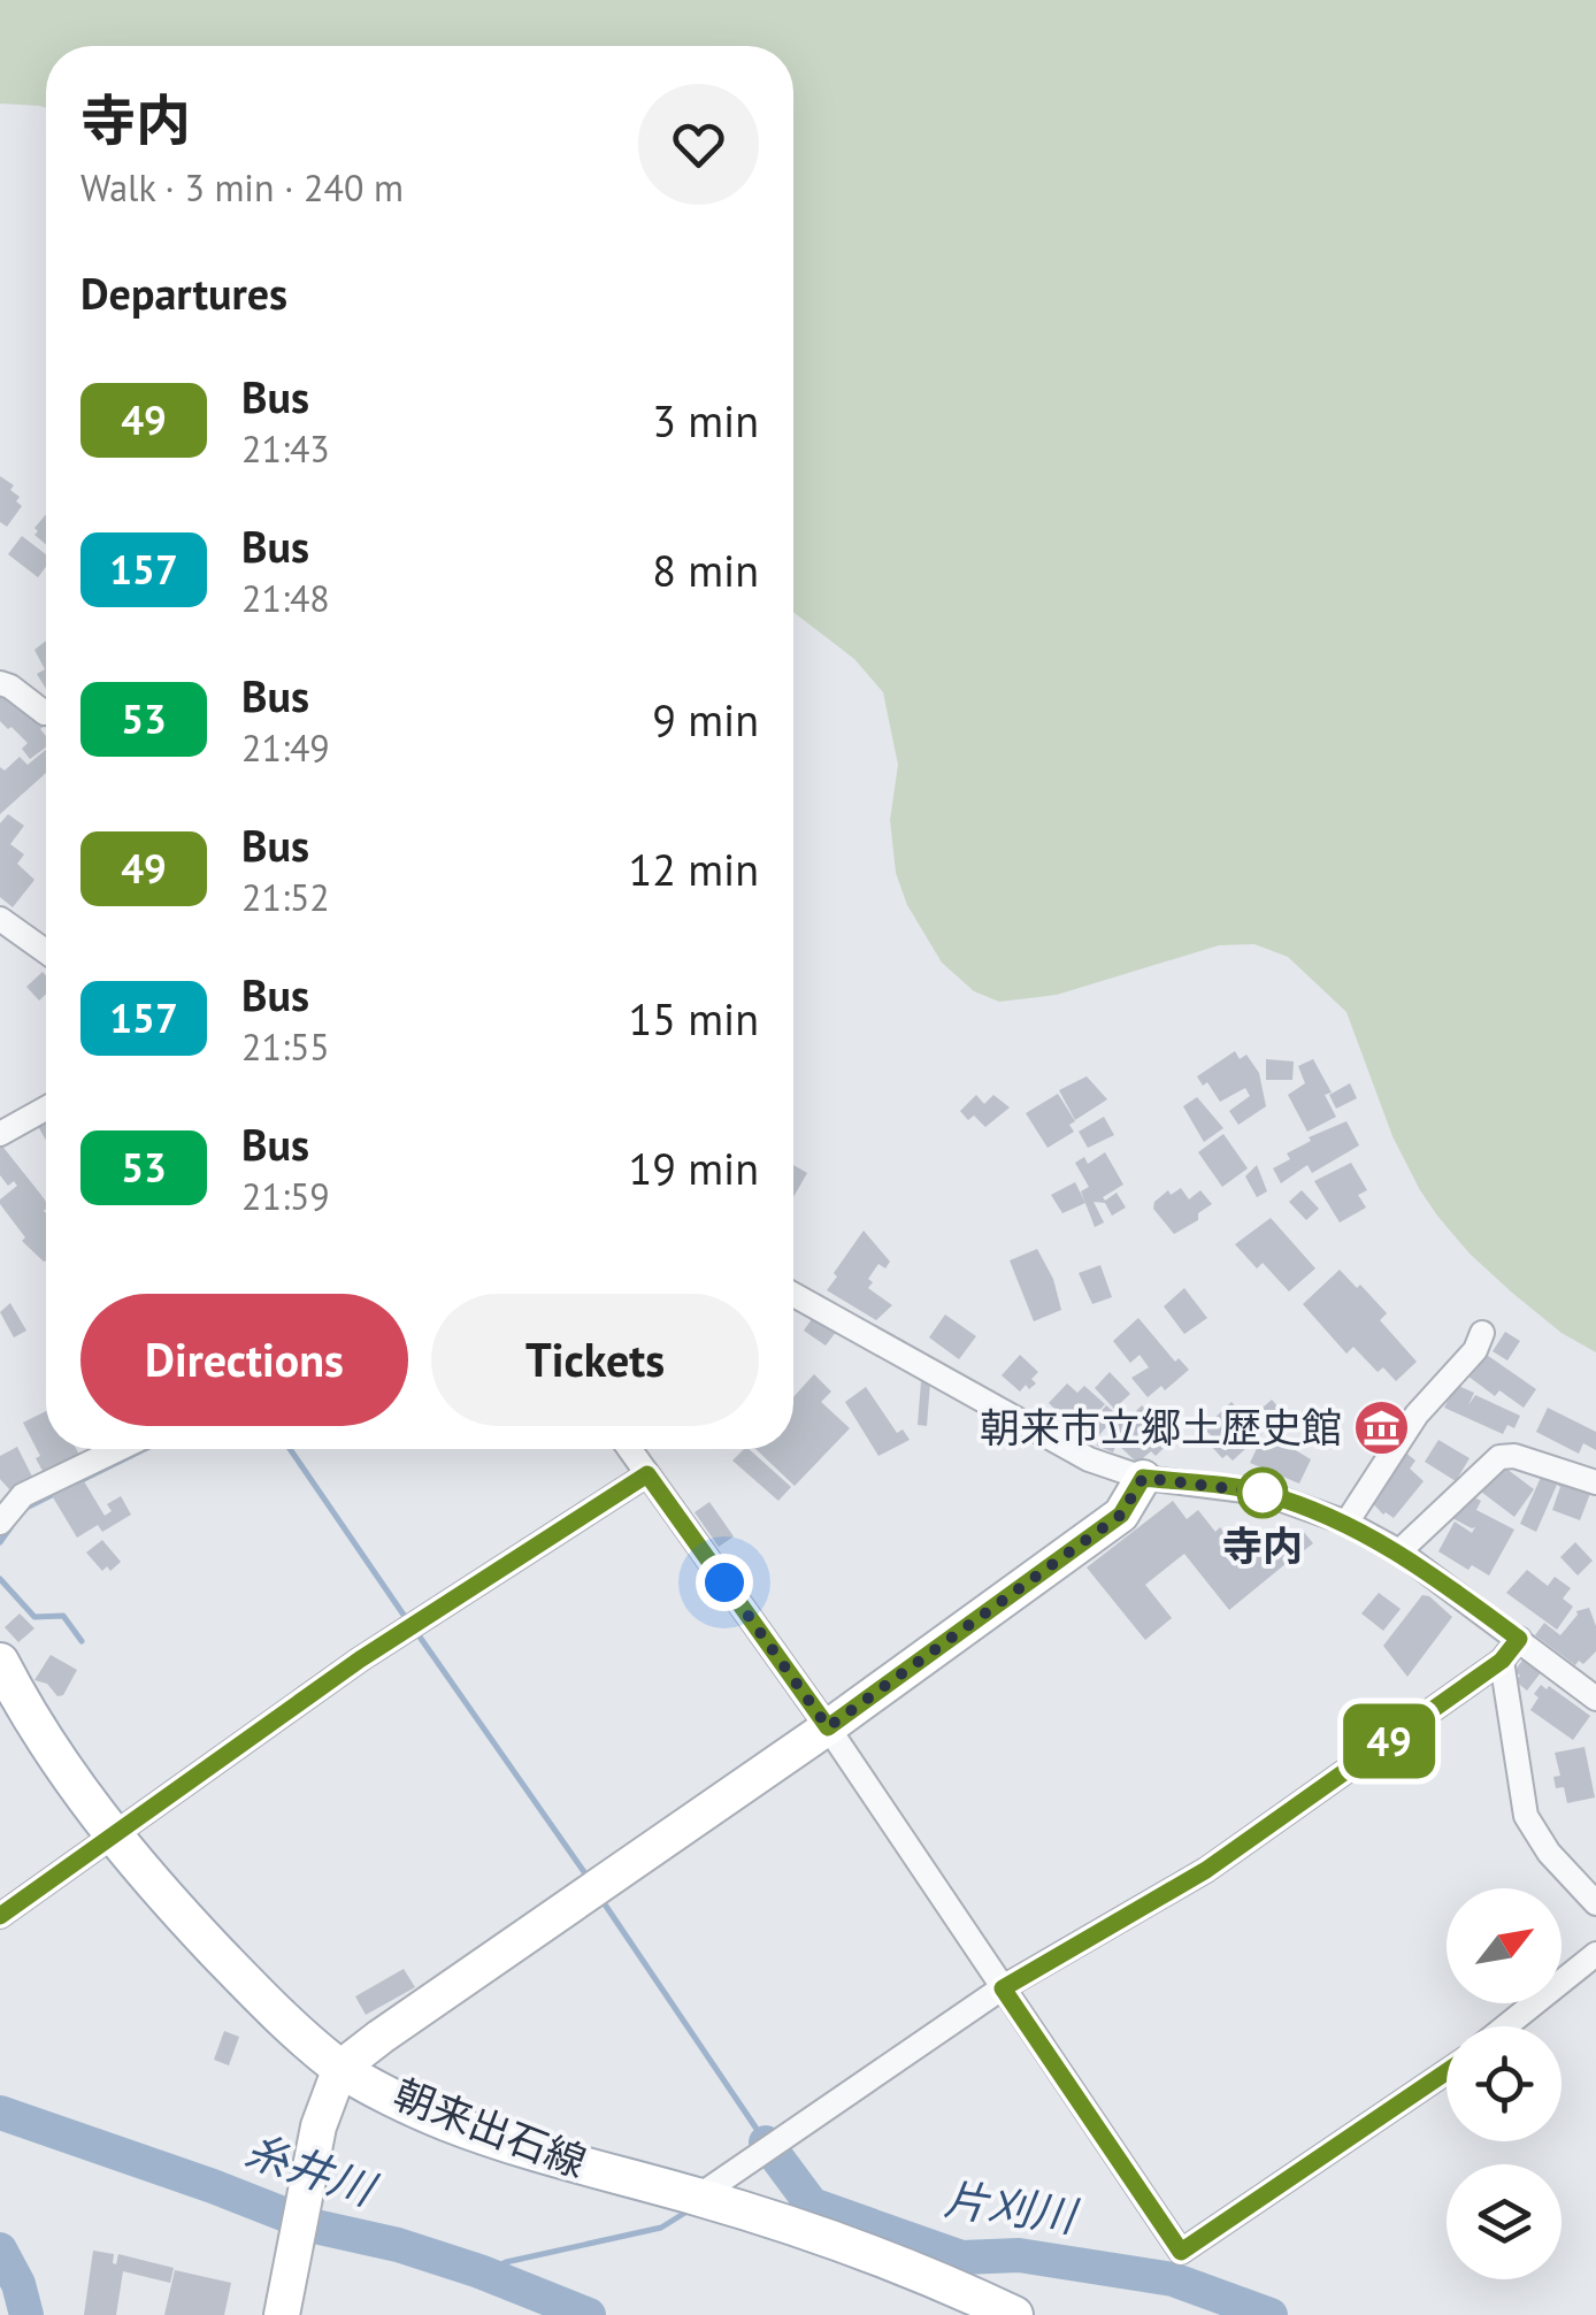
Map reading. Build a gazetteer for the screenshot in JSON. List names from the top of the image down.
{
  "streets": {
    "main road": ["朝来出石線"]
  },
  "water": ["糸井川", "片刈川"],
  "places": {
    "museum": ["朝来市立郷土歴史館"],
    "other": ["寺内"]
  },
  "lines": ["bus line 49"],
  "north": "top right",
  "page": {
    "on_map": "49",
    "heading": [
      ["寺内", "Walk · 3 min · 240 m"],
      "Departures"
    ],
    "list": [
      {
        "mark": "49",
        "name": "Bus",
        "note": "21:43",
        "value": "3 min"
      },
      {
        "mark": "157",
        "name": "Bus",
        "note": "21:48",
        "value": "8 min"
      },
      {
        "mark": "53",
        "name": "Bus",
        "note": "21:49",
        "value": "9 min"
      },
      {
        "mark": "49",
        "name": "Bus",
        "note": "21:52",
        "value": "12 min"
      },
      {
        "mark": "157",
        "name": "Bus",
        "note": "21:55",
        "value": "15 min"
      },
      {
        "mark": "53",
        "name": "Bus",
        "note": "21:59",
        "value": "19 min"
      }
    ],
    "buttons": ["Directions", "Tickets"]
  }
}
